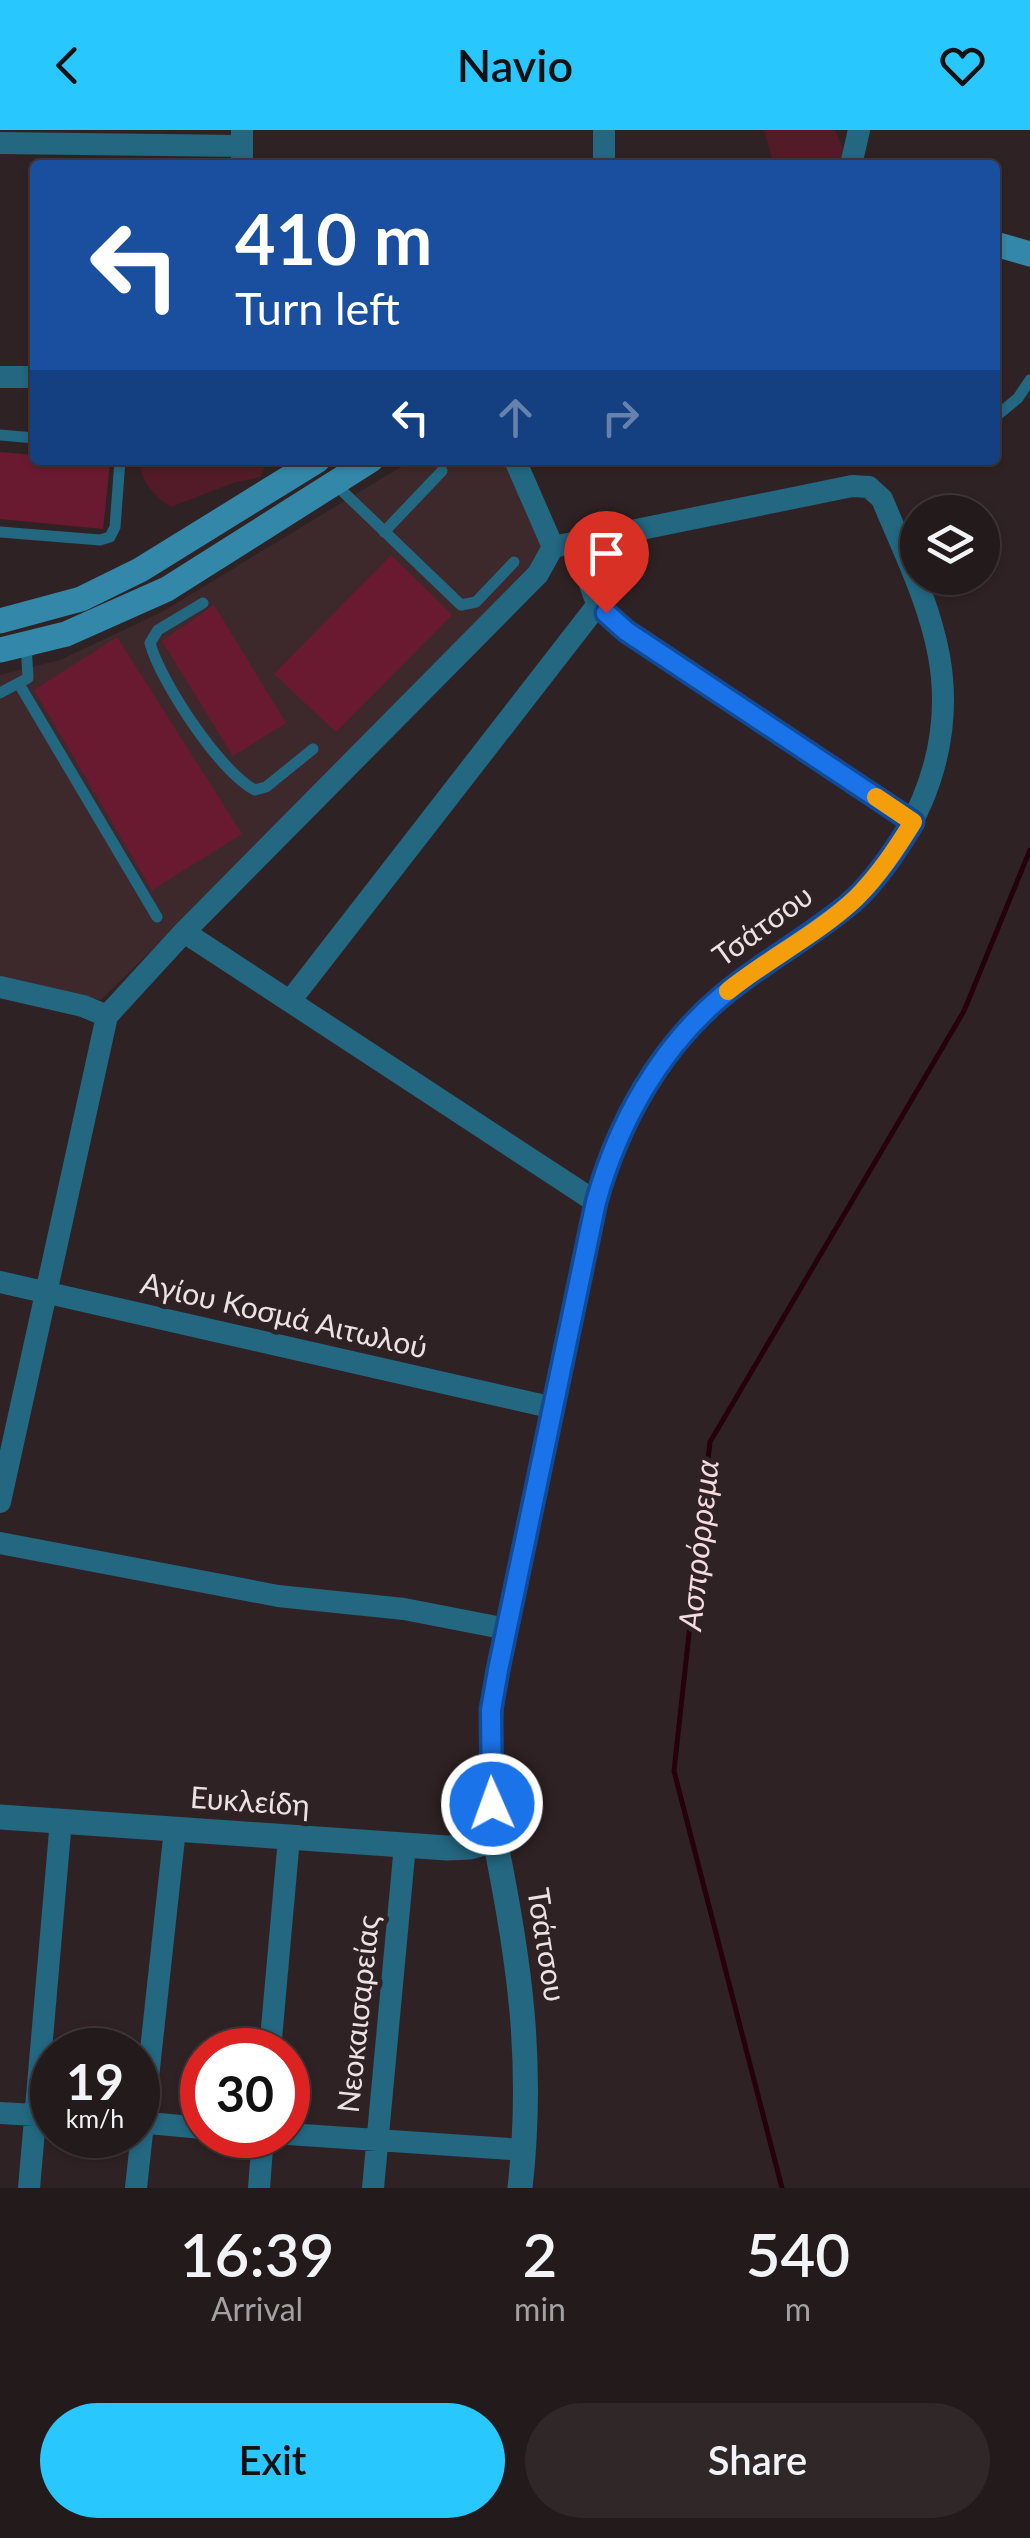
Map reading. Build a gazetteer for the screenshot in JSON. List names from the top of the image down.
{
  "streets": {
    "street": [
      "Τσάτσου",
      "Αγίου Κοσμά Αιτωλού",
      "Ευκλείδη",
      "Νεοκαισαρείας"
    ]
  },
  "crossings": [
    ["Τσάτσου", "Αγίου Κοσμά Αιτωλού"],
    ["Τσάτσου", "Ευκλείδη"],
    ["Ευκλείδη", "Νεοκαισαρείας"]
  ],
  "water": ["Ασπρόρρεμα"],
  "page": {
    "header": "Navio",
    "turn": ["410 m", "Turn left"],
    "speed": "19 km/h",
    "limit": "30",
    "eta": [
      "16:39",
      "Arrival",
      "2",
      "min",
      "540",
      "m"
    ],
    "buttons": ["Exit", "Share"]
  }
}
